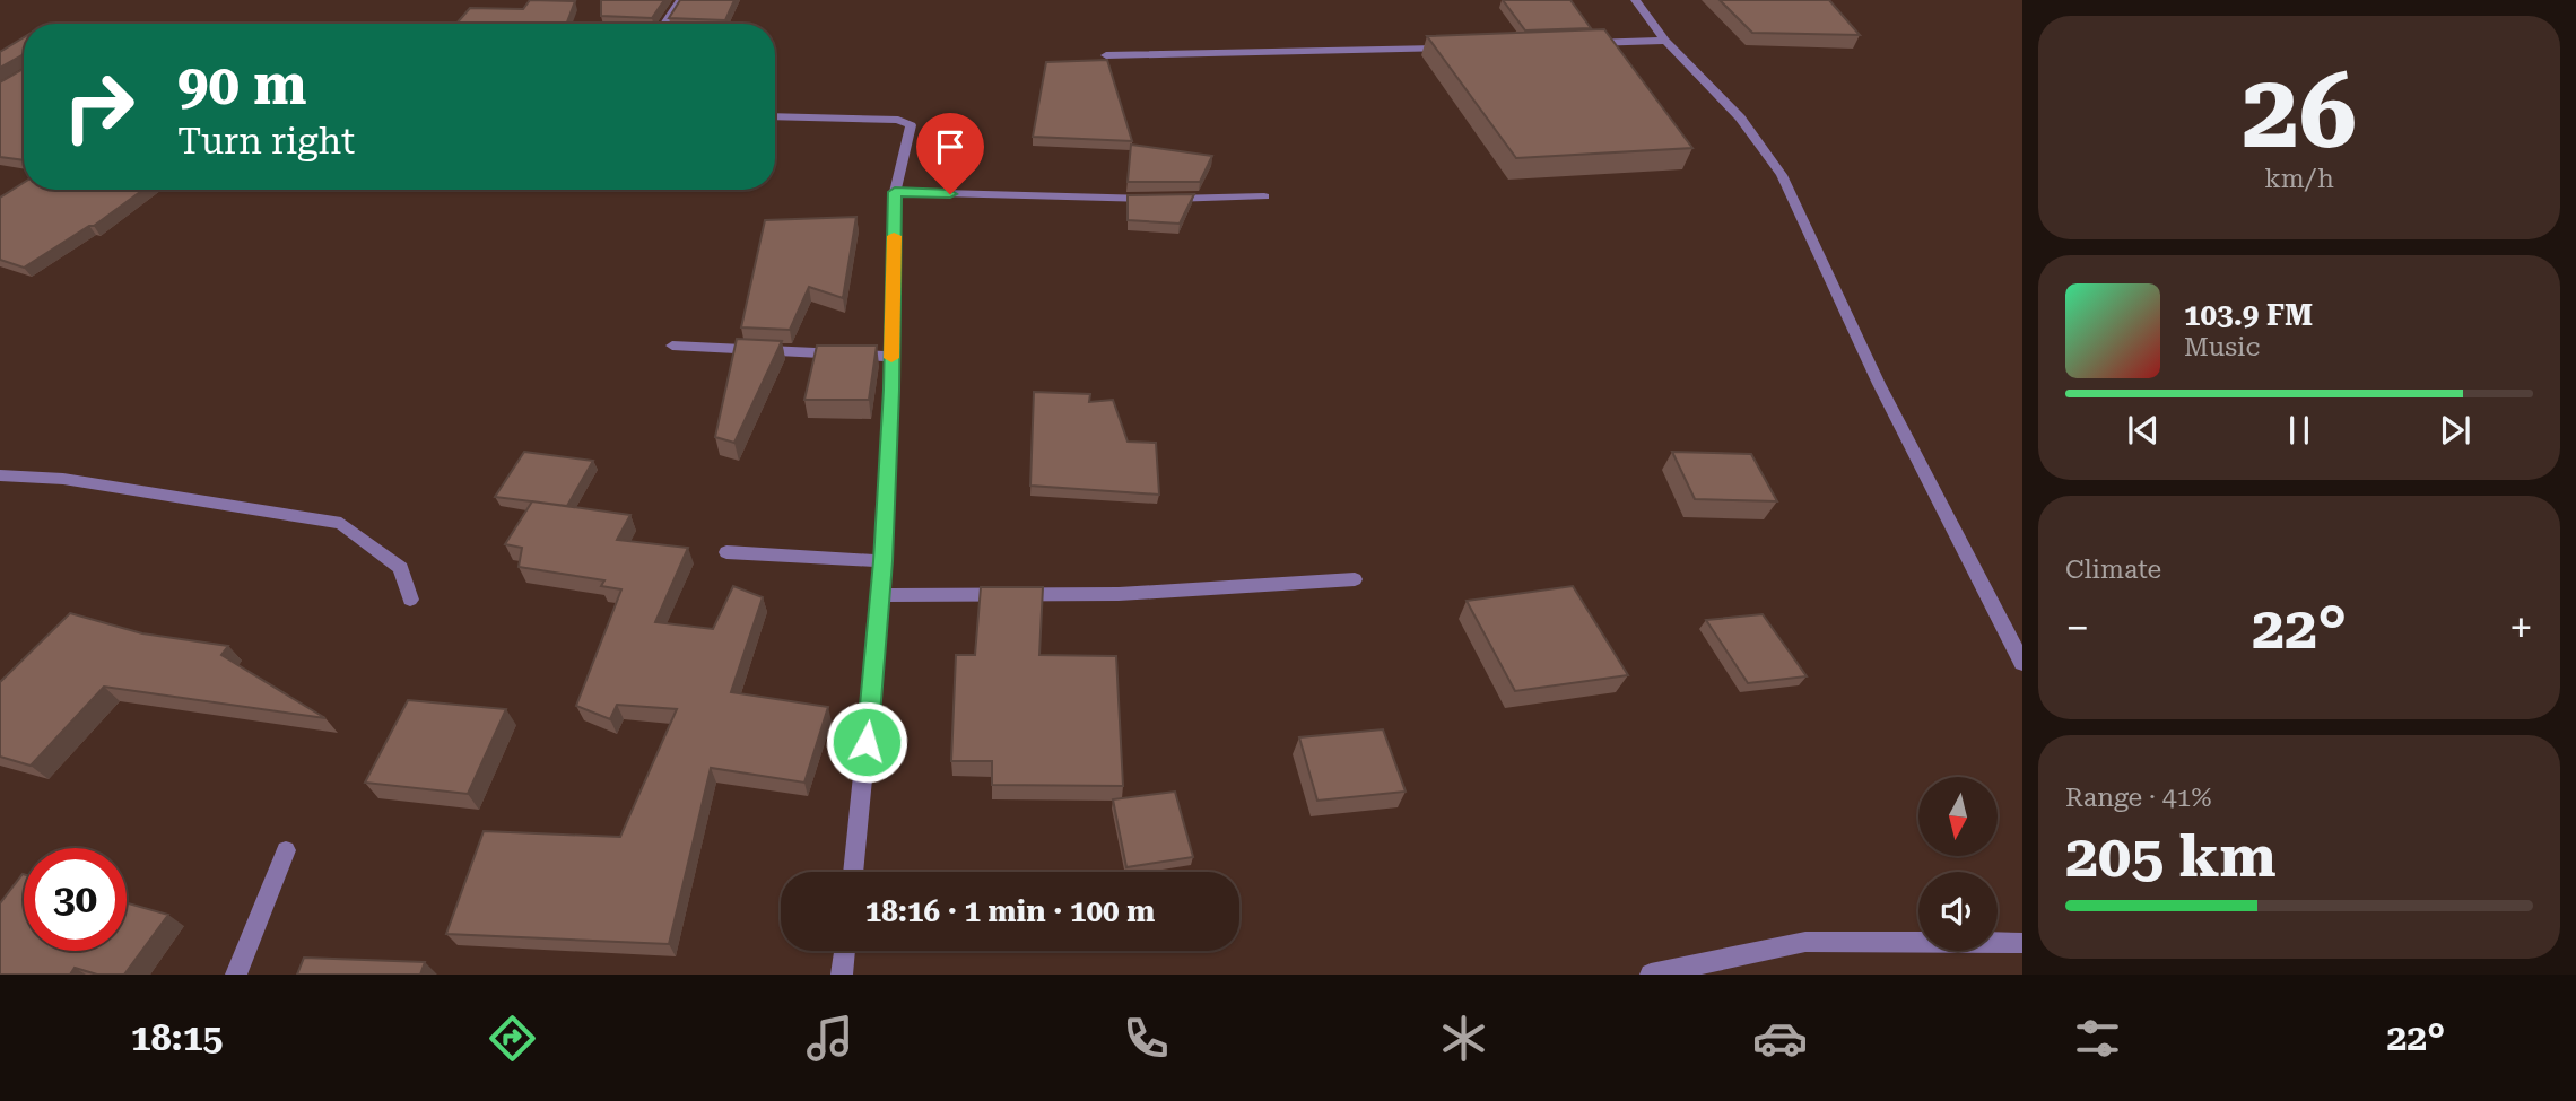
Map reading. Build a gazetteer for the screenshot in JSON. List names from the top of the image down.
{
  "north": "bottom",
  "page": {
    "tile": [
      ["26", "km/h"],
      "Climate",
      ["Range · 41%", "205 km"]
    ],
    "turn": ["90 m", "Turn right"],
    "song": ["103.9 FM", "Music"],
    "heat": ["−", "22°", "+"],
    "limit": "30",
    "trip": "18:16 · 1 min · 100 m",
    "tabs": ["18:15", "22°"]
  }
}
